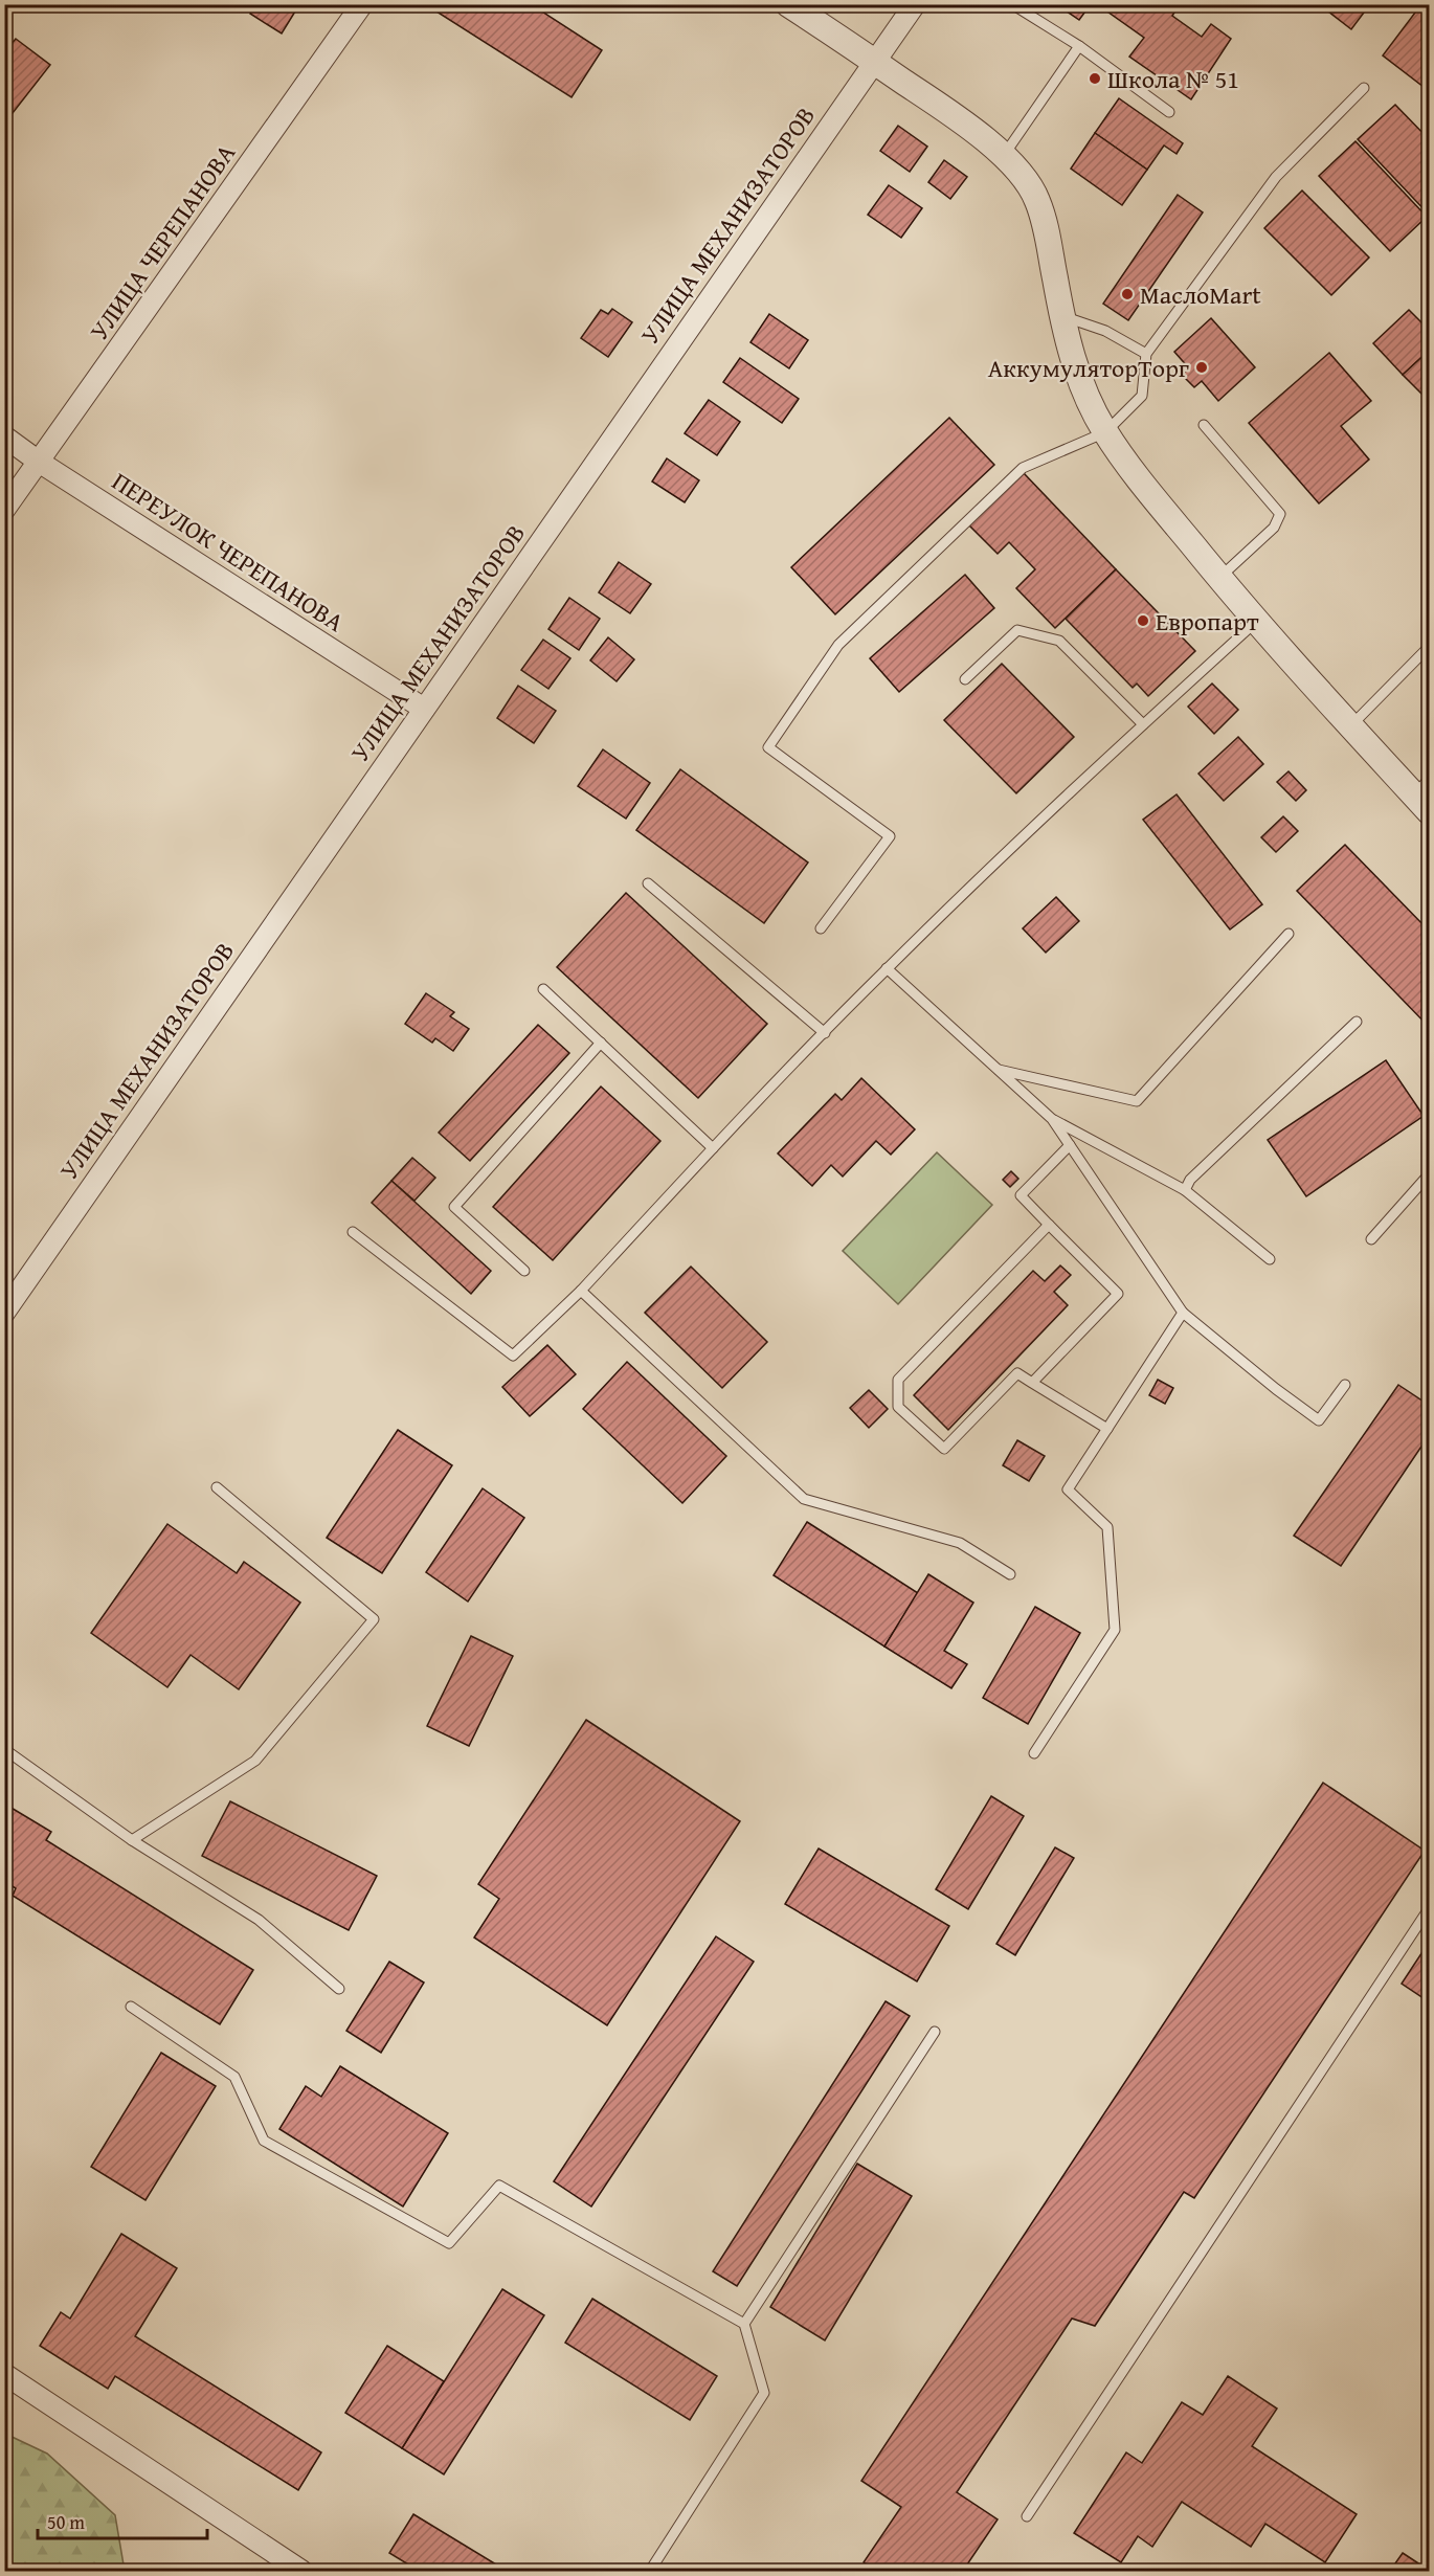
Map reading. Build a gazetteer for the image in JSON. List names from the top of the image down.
{
  "streets": {
    "street": ["УЛИЦА МЕХАНИЗАТОРОВ", "УЛИЦА ЧЕРЕПАНОВА", "ПЕРЕУЛОК ЧЕРЕПАНОВА"]
  },
  "crossings": [
    ["УЛИЦА МЕХАНИЗАТОРОВ", "ПЕРЕУЛОК ЧЕРЕПАНОВА"],
    ["УЛИЦА ЧЕРЕПАНОВА", "ПЕРЕУЛОК ЧЕРЕПАНОВА"]
  ],
  "places": [
    "Школа № 51",
    "МаслоMart",
    "АккумуляторТорг",
    "Европарт"
  ],
  "scale_bar": "50 m"
}
